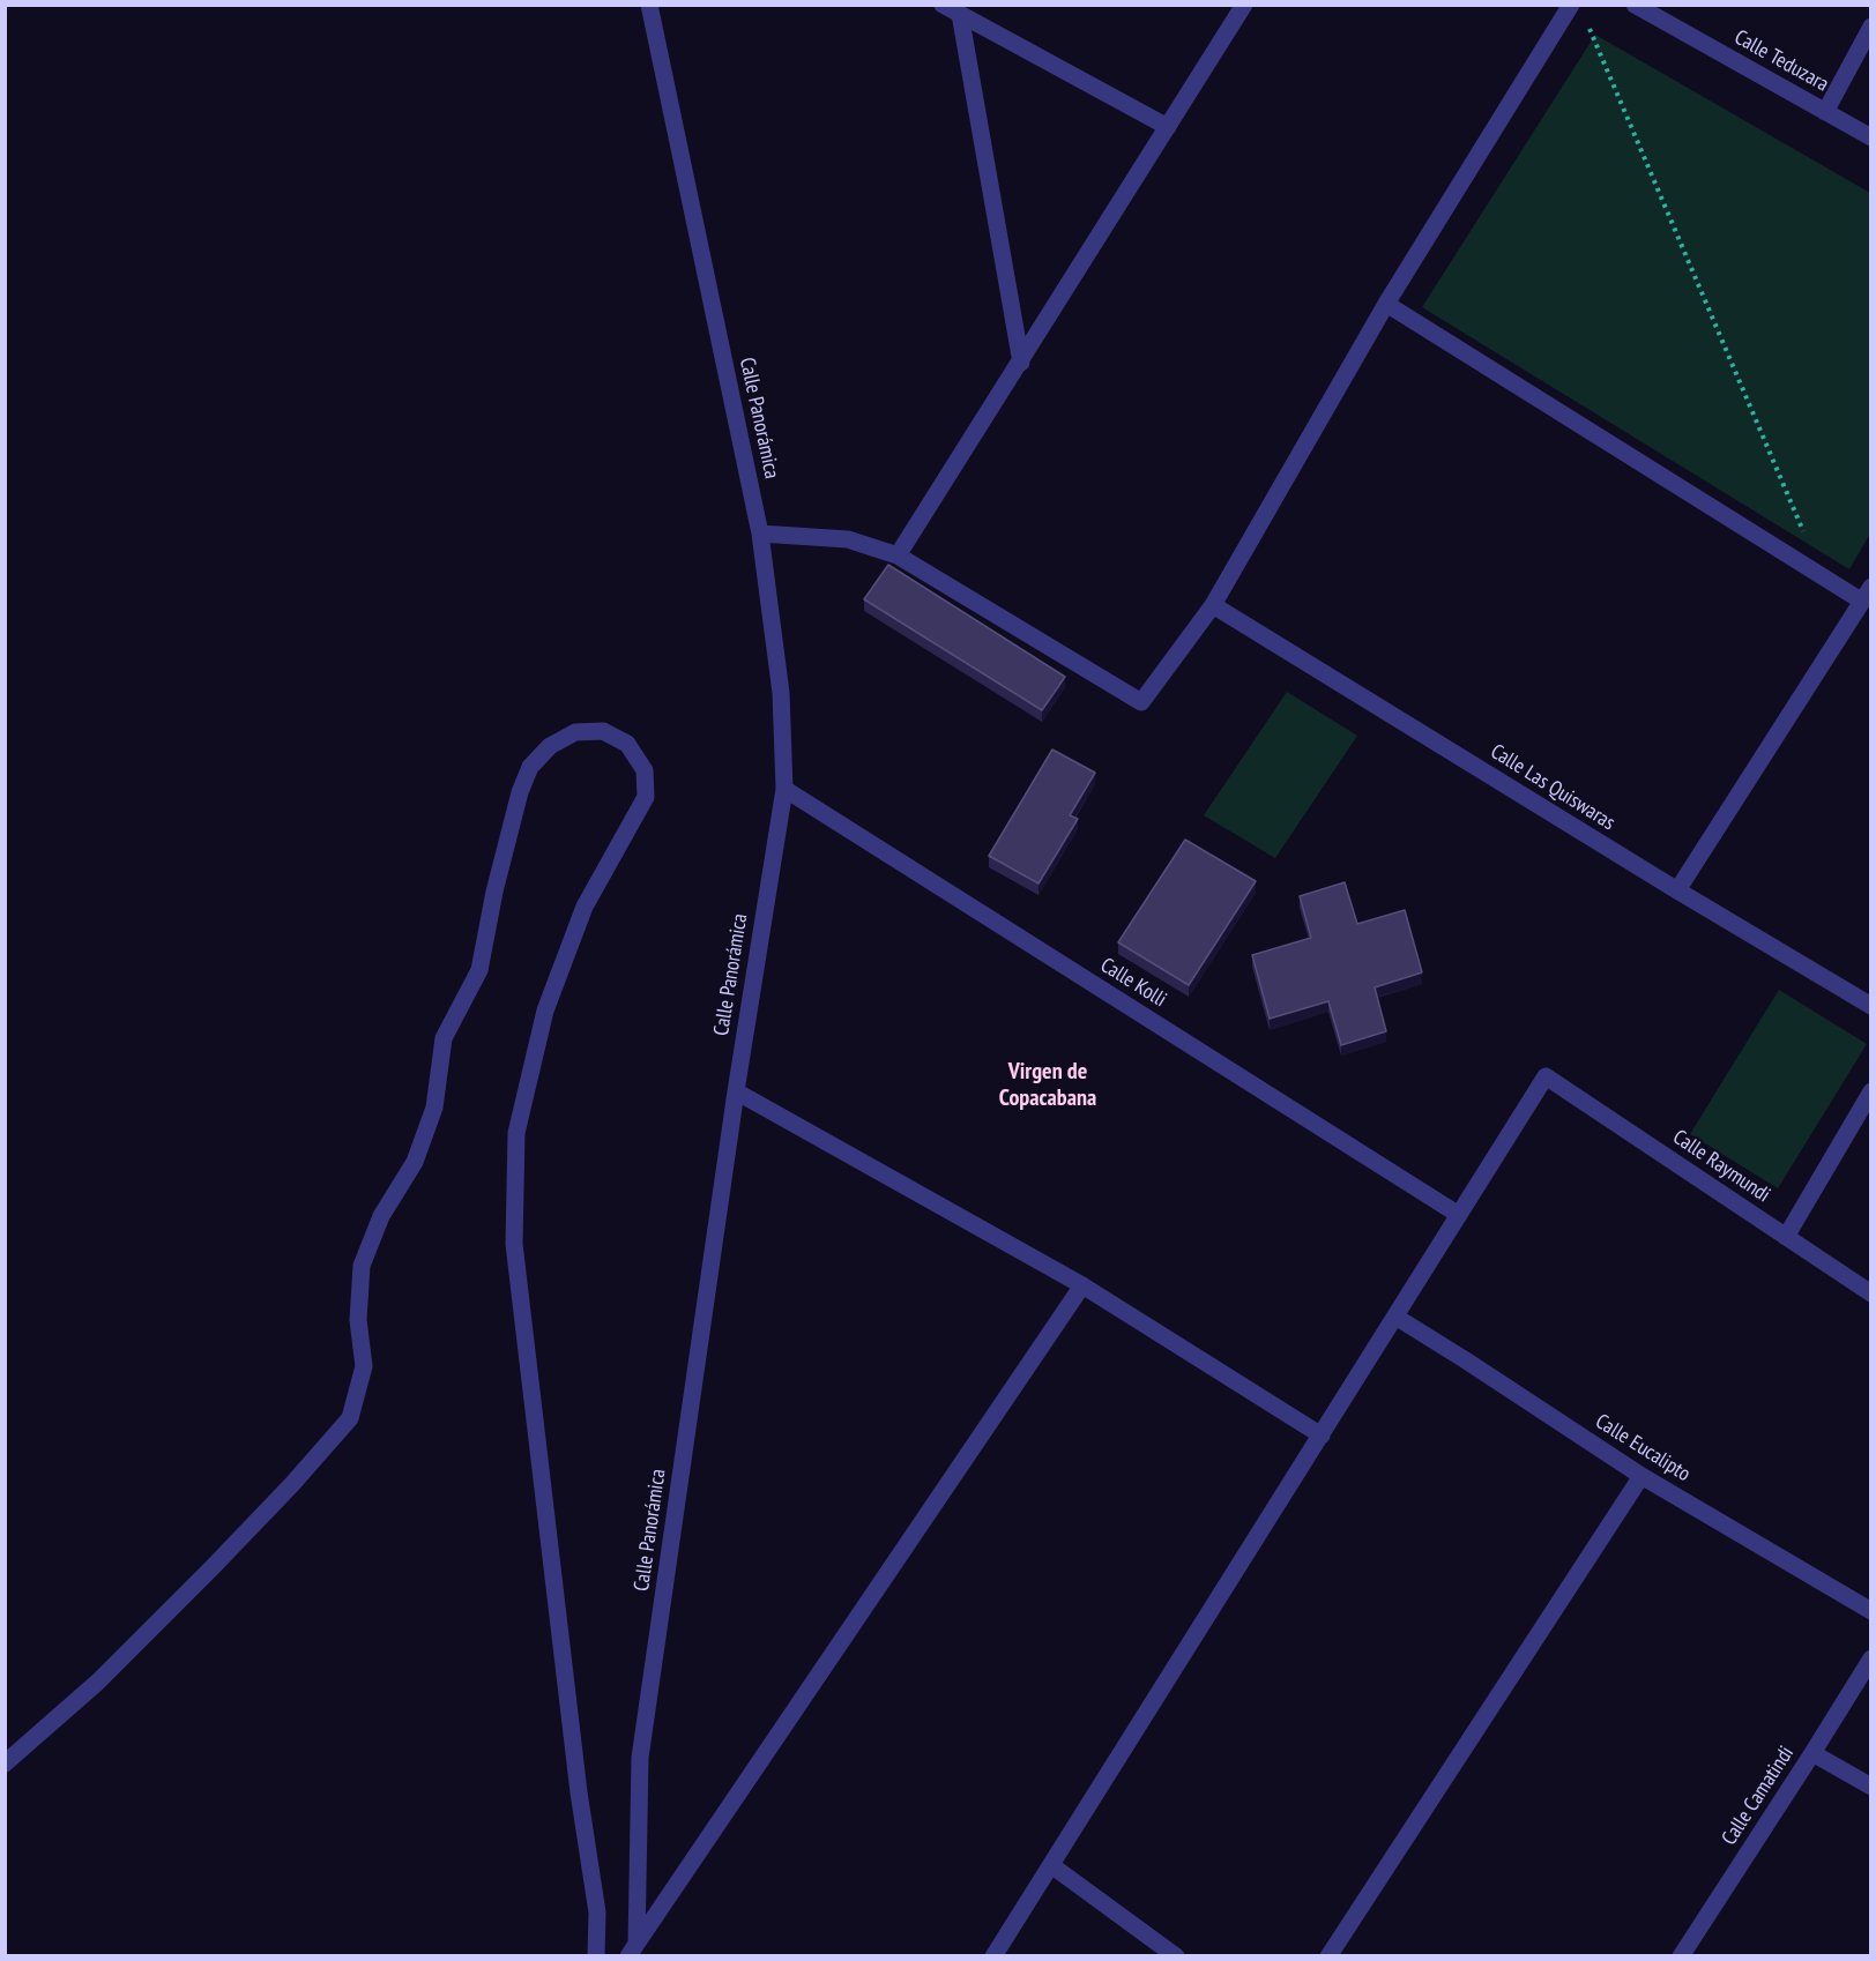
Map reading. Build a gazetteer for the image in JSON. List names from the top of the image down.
{
  "streets": {
    "street": [
      "Calle Teduzara",
      "Calle Panorámica",
      "Calle Las Quiswaras",
      "Calle Kolli",
      "Calle Raymundi",
      "Calle Eucalipto",
      "Calle Camatindi"
    ]
  },
  "crossings": [
    ["Calle Panorámica", "Calle Kolli"],
    ["Calle Kolli", "Calle Raymundi"]
  ],
  "districts": ["Virgen de Copacabana"]
}
